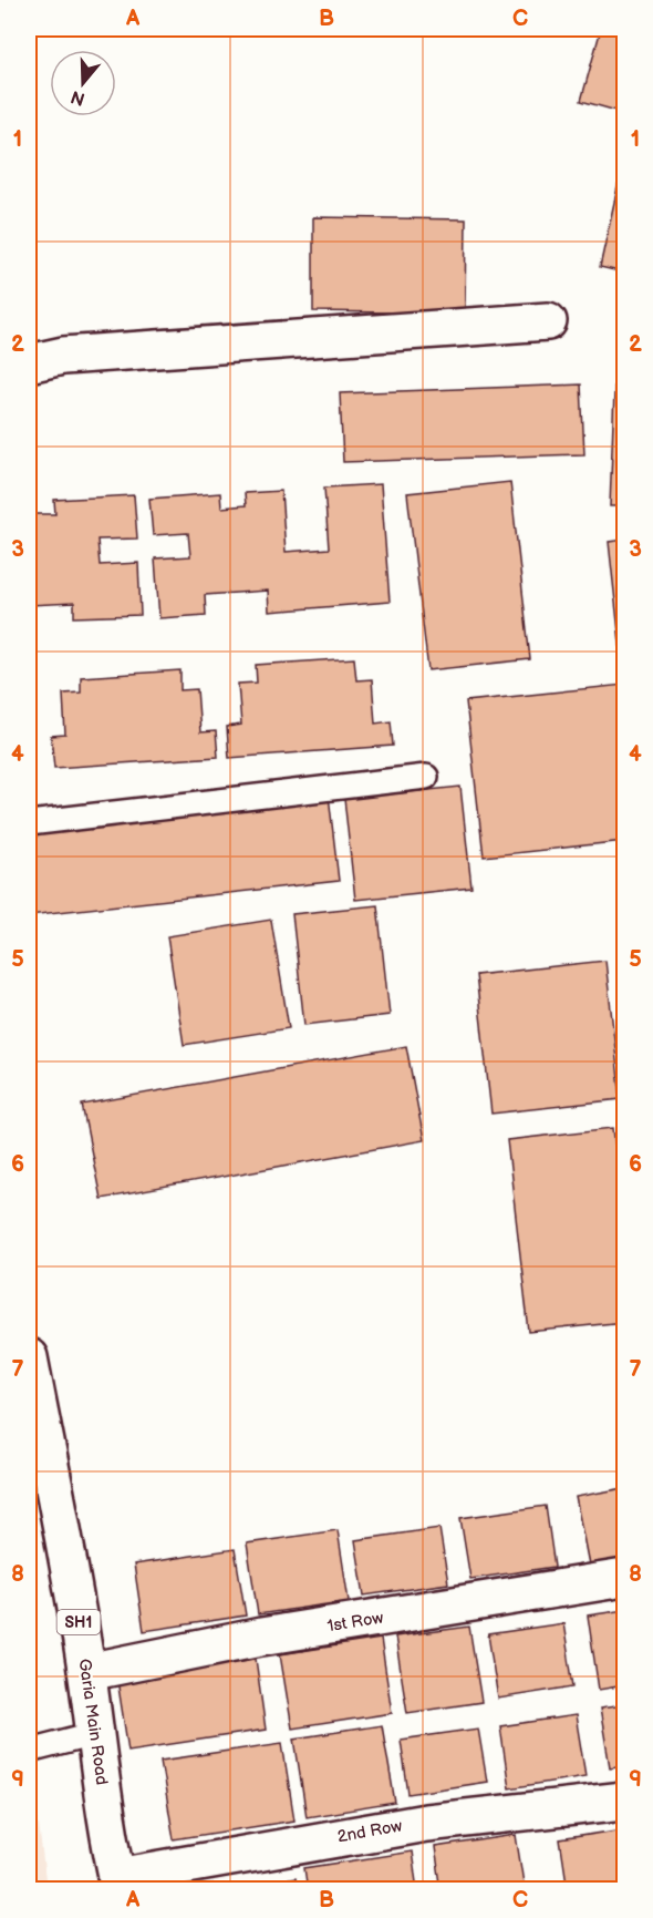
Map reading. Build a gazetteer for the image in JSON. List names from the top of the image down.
{
  "streets": {
    "street": [
      "SH1",
      "1st Row",
      "Garia Main Road",
      "2nd Row"
    ]
  },
  "crossings": [
    ["1st Row", "Garia Main Road"],
    ["Garia Main Road", "2nd Row"]
  ],
  "north": "bottom",
  "grid": {
    "columns": ["A", "B", "C"],
    "rows": [
      "1",
      "2",
      "3",
      "4",
      "5",
      "6",
      "7",
      "8",
      "9"
    ]
  }
}
